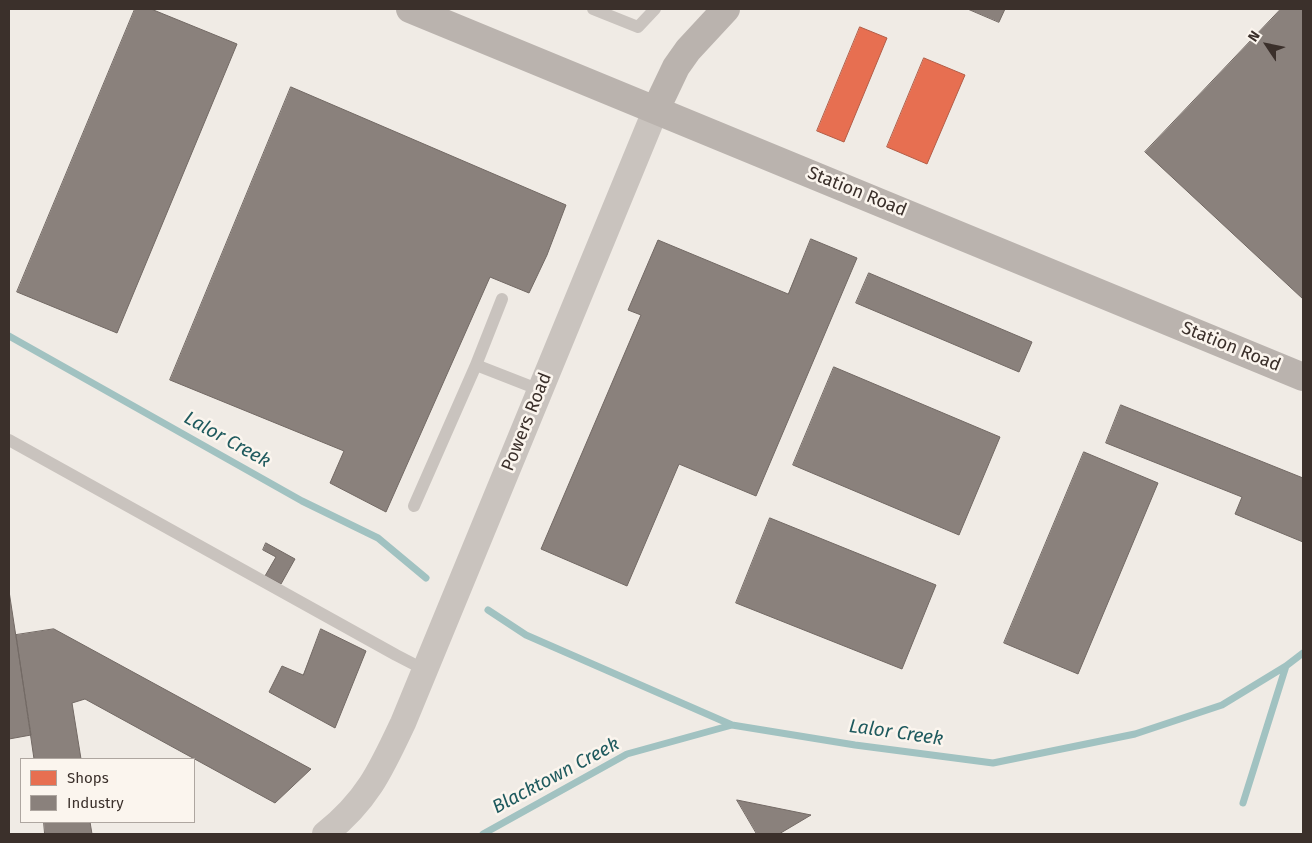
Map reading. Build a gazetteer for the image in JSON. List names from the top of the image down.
{
  "streets": {
    "main road": ["Station Road", "Powers Road"]
  },
  "crossings": [
    ["Station Road", "Powers Road"]
  ],
  "water": ["Lalor Creek", "Blacktown Creek"],
  "legend": ["Shops", "Industry"],
  "north": "top left"
}
